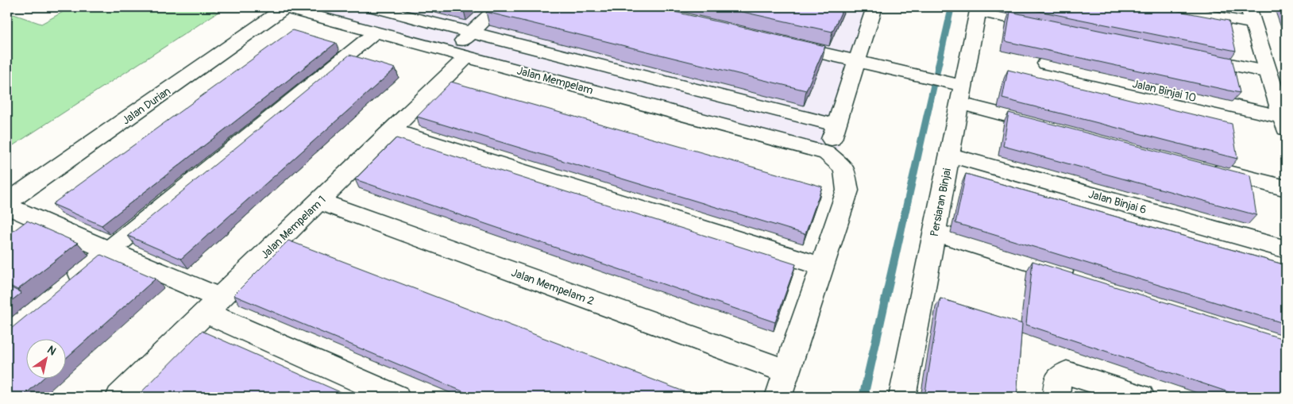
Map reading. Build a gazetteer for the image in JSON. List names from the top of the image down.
{
  "streets": {
    "street": [
      "Jalan Mempelam",
      "Jalan Binjai 10",
      "Jalan Durian",
      "Jalan Binjai 6",
      "Persiaran Binjai",
      "Jalan Mempelam 1",
      "Jalan Mempelam 2"
    ]
  },
  "crossings": [
    ["Jalan Mempelam", "Jalan Durian"],
    ["Jalan Mempelam", "Jalan Mempelam 1"],
    ["Jalan Binjai 6", "Persiaran Binjai"],
    ["Jalan Mempelam 1", "Jalan Mempelam 2"]
  ],
  "north": "top right"
}
